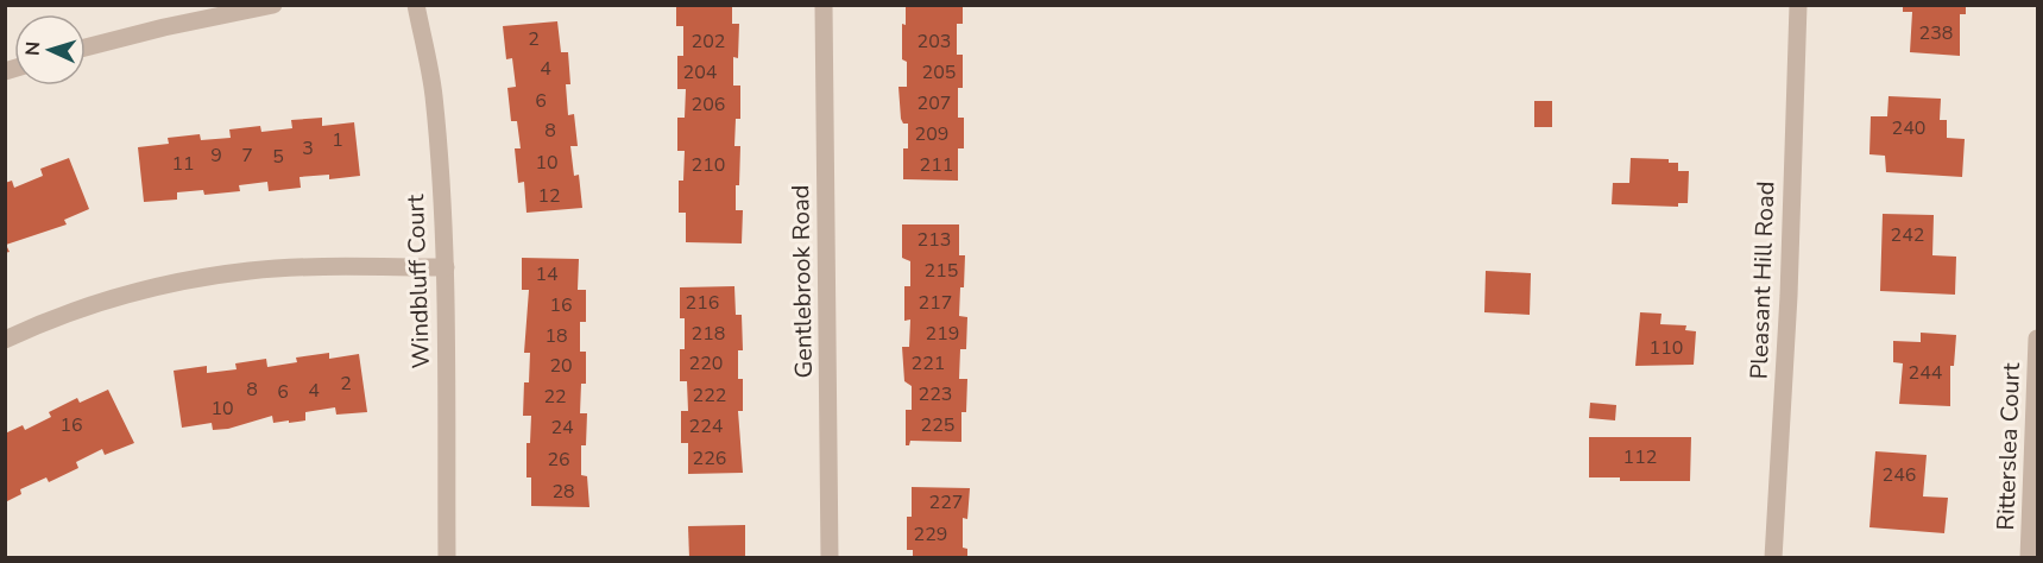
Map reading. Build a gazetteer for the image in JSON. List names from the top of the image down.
{
  "streets": {
    "street": [
      "Pleasant Hill Road",
      "Windbluff Court",
      "Gentlebrook Road",
      "Ritterslea Court"
    ]
  },
  "house_numbers": [
    "238",
    "2",
    "202",
    "203",
    "4",
    "204",
    "205",
    "6",
    "207",
    "206",
    "240",
    "8",
    "209",
    "1",
    "3",
    "9",
    "7",
    "5",
    "10",
    "11",
    "210",
    "211",
    "12",
    "242",
    "213",
    "215",
    "14",
    "216",
    "217",
    "16",
    "218",
    "219",
    "18",
    "110",
    "220",
    "221",
    "20",
    "244",
    "2",
    "8",
    "4",
    "6",
    "223",
    "222",
    "22",
    "10",
    "16",
    "225",
    "224",
    "24",
    "112",
    "226",
    "26",
    "246",
    "28",
    "227",
    "229"
  ],
  "north": "left"
}
